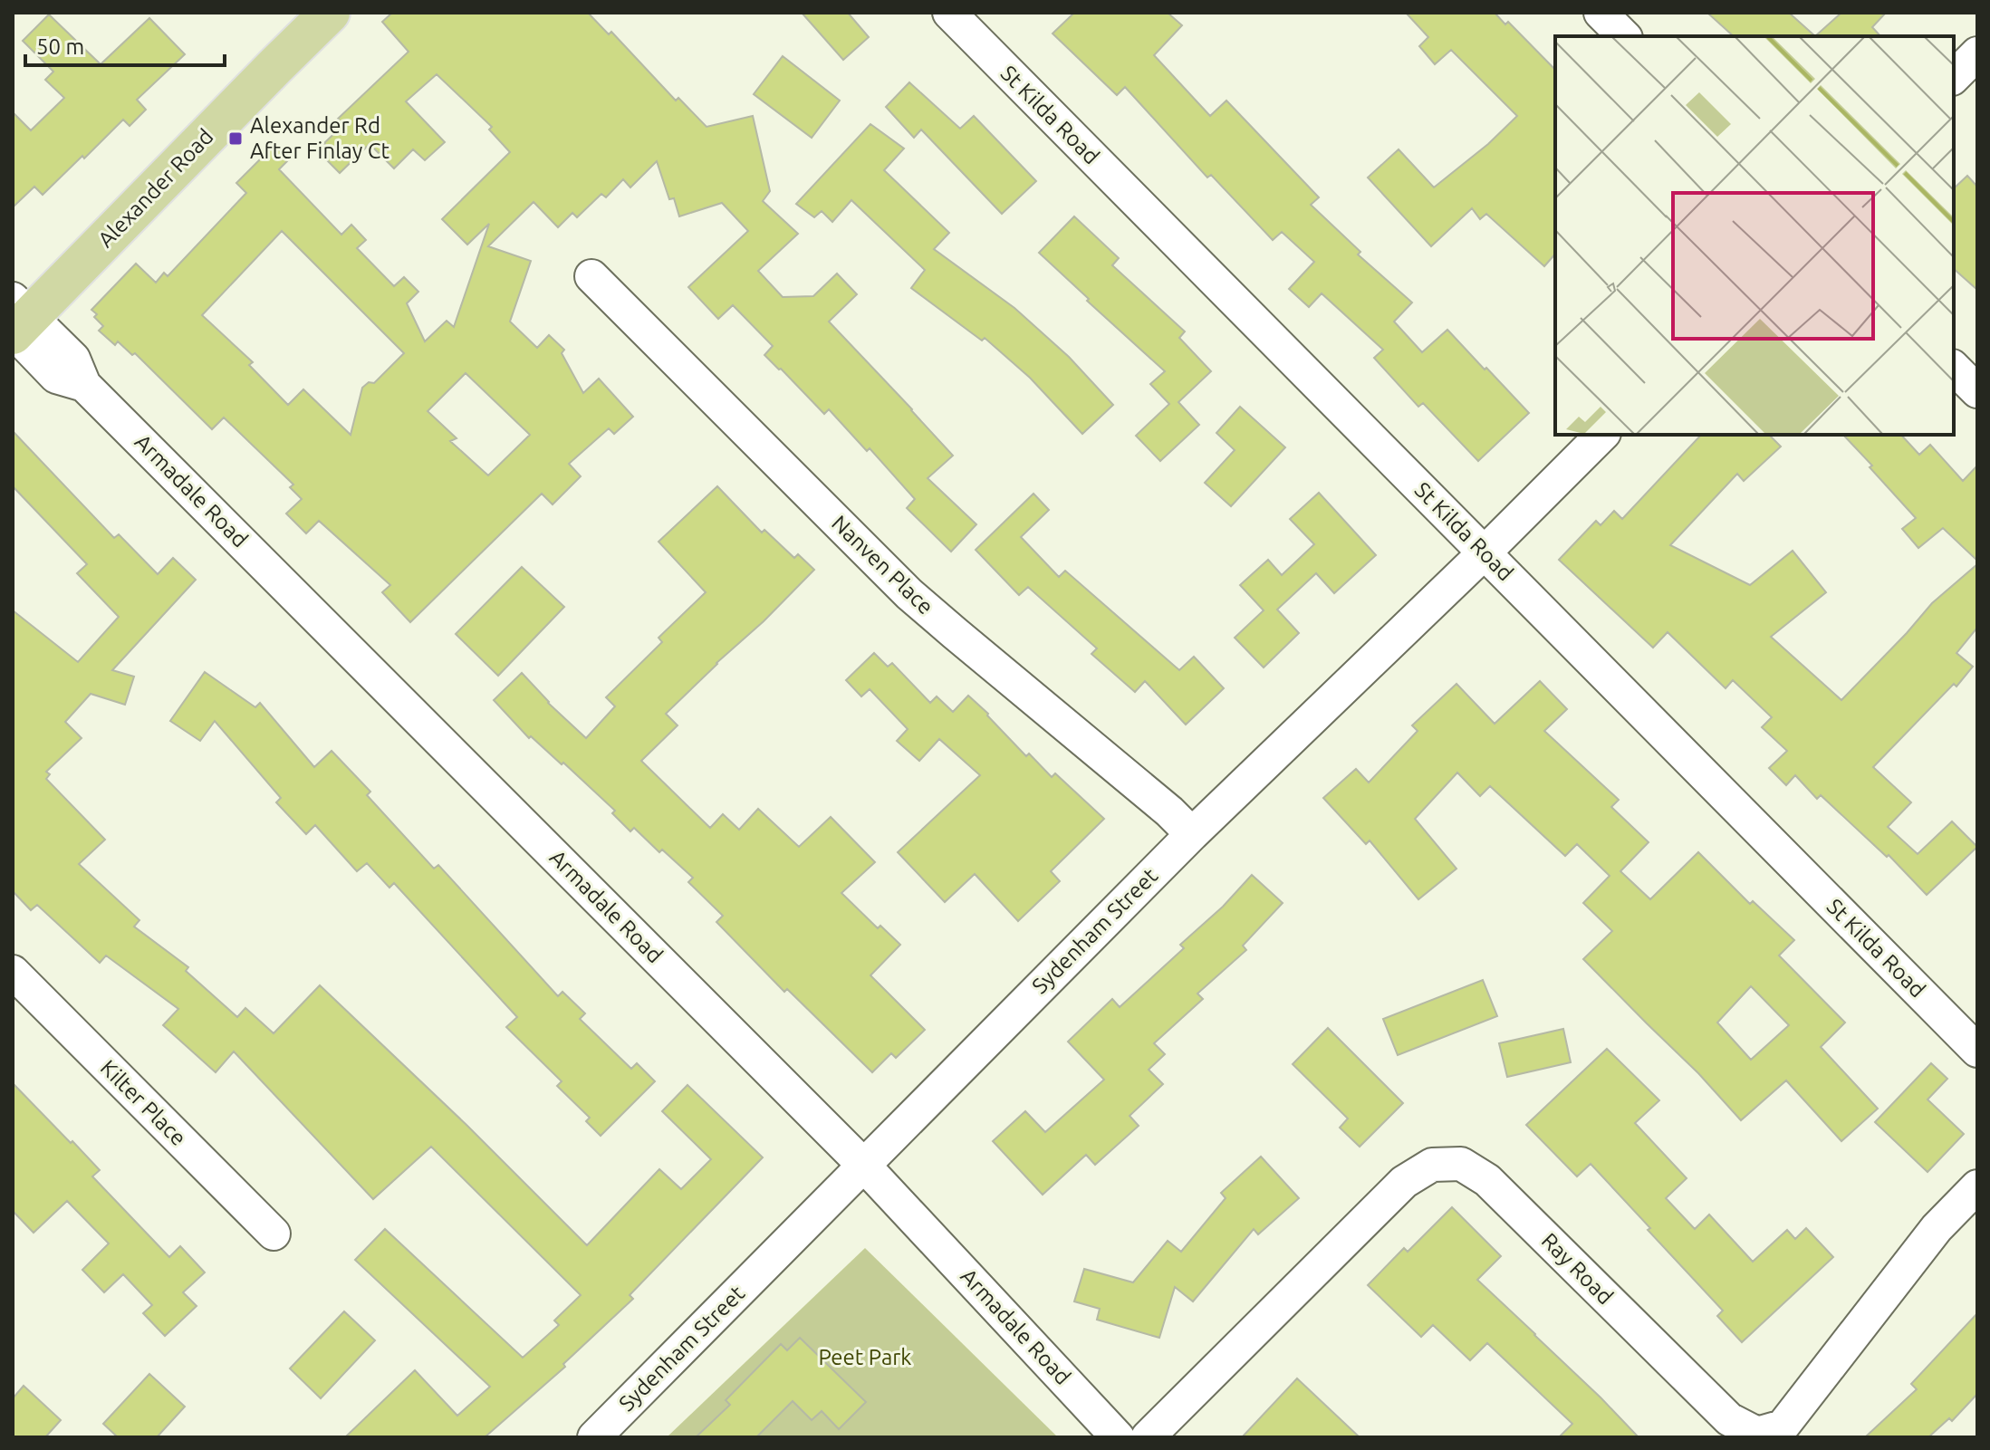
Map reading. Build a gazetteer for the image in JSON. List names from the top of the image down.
{
  "streets": {
    "main road": ["Alexander Road"],
    "street": [
      "St Kilda Road",
      "Armadale Road",
      "Nanven Place",
      "Sydenham Street",
      "Kilter Place",
      "Ray Road"
    ]
  },
  "crossings": [
    ["St Kilda Road", "Sydenham Street"],
    ["Alexander Road", "Armadale Road"],
    ["Armadale Road", "Sydenham Street"],
    ["Nanven Place", "Sydenham Street"]
  ],
  "parks": ["Peet Park"],
  "places": {
    "transit": ["Alexander Rd After Finlay Ct"]
  },
  "scale_bar": "50 m"
}
